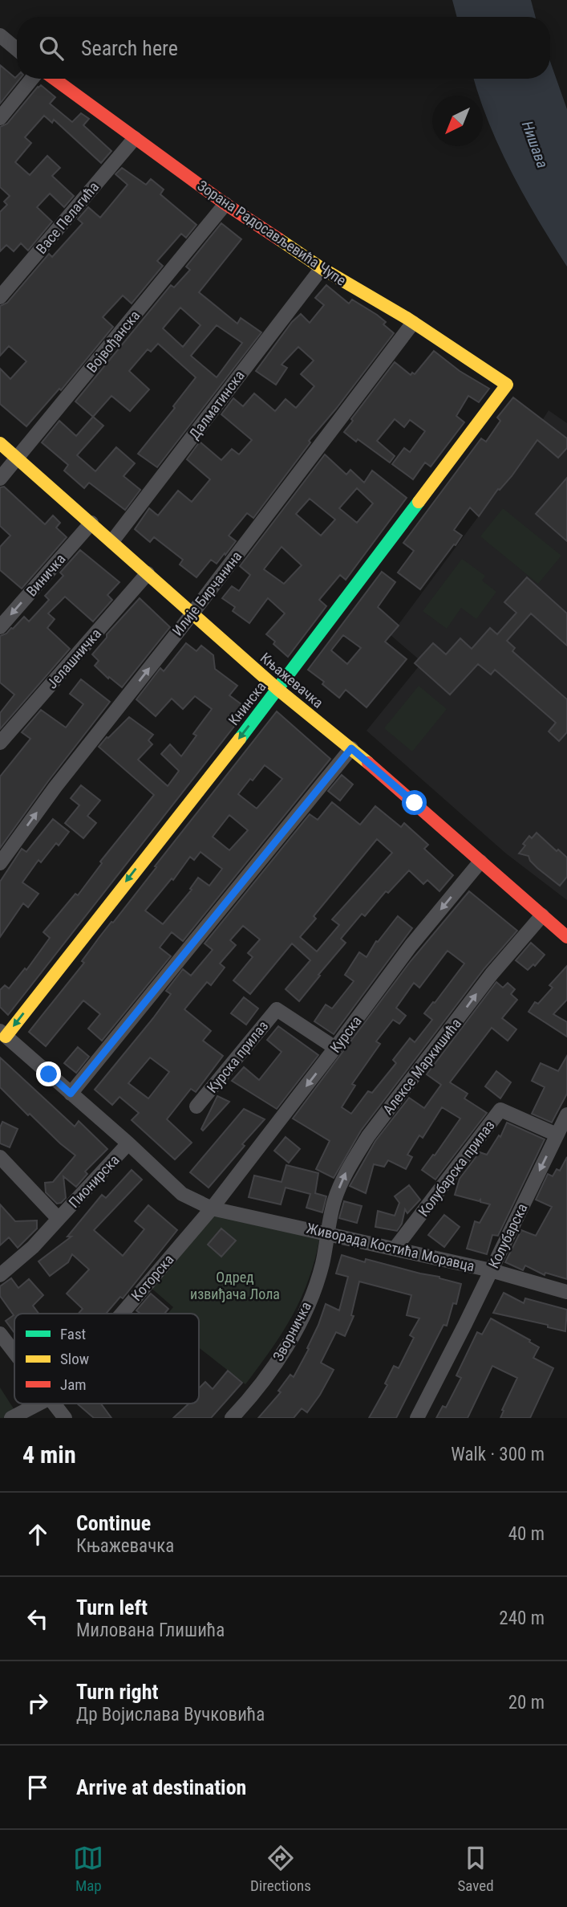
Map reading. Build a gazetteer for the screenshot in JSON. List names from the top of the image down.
{
  "streets": {
    "street": [
      "Васе Пелагића",
      "Зорана Радосављевића Чупе",
      "Војвођанска",
      "Далматинска",
      "Виничка",
      "Илије Бирчанина",
      "Јелашничка",
      "Књажевачка",
      "Книнска",
      "Курска",
      "Курска прилаз",
      "Алексе Маркишића",
      "Колубарска прилаз",
      "Пионирска",
      "Колубарска",
      "Живорада Костића Моравца",
      "Которска",
      "Зворничка"
    ]
  },
  "crossings": [
    ["Васе Пелагића", "Зорана Радосављевића Чупе"],
    ["Зорана Радосављевића Чупе", "Војвођанска"],
    ["Зорана Радосављевића Чупе", "Далматинска"],
    ["Зорана Радосављевића Чупе", "Илије Бирчанина"],
    ["Зорана Радосављевића Чупе", "Книнска"],
    ["Војвођанска", "Књажевачка"],
    ["Далматинска", "Књажевачка"],
    ["Виничка", "Књажевачка"],
    ["Илије Бирчанина", "Књажевачка"],
    ["Јелашничка", "Књажевачка"],
    ["Књажевачка", "Книнска"],
    ["Књажевачка", "Курска"],
    ["Књажевачка", "Алексе Маркишића"],
    ["Книнска", "Живорада Костића Моравца"],
    ["Курска", "Курска прилаз"],
    ["Курска", "Живорада Костића Моравца"],
    ["Курска", "Которска"],
    ["Алексе Маркишића", "Живорада Костића Моравца"],
    ["Алексе Маркишића", "Зворничка"],
    ["Колубарска прилаз", "Колубарска"],
    ["Колубарска прилаз", "Живорада Костића Моравца"],
    ["Пионирска", "Живорада Костића Моравца"],
    ["Колубарска", "Живорада Костића Моравца"],
    ["Живорада Костића Моравца", "Которска"],
    ["Живорада Костића Моравца", "Зворничка"]
  ],
  "one_way": [
    "Виничка",
    "Илије Бирчанина",
    "Курска",
    "Алексе Маркишића",
    "Колубарска"
  ],
  "water": ["Нишава"],
  "parks": ["Одред извиђача Лола"],
  "legend": ["Fast", "Slow", "Jam"],
  "north": "bottom left",
  "page": {
    "search": "Search here",
    "heading": ["4 min", "Walk · 300 m"],
    "list": [
      ["Continue", "Књажевачка", "40 m"],
      ["Turn left", "Милована Глишића", "240 m"],
      ["Turn right", "Др Војислава Вучковића", "20 m"],
      "Arrive at destination"
    ],
    "nav": ["Map", "Directions", "Saved"]
  }
}
